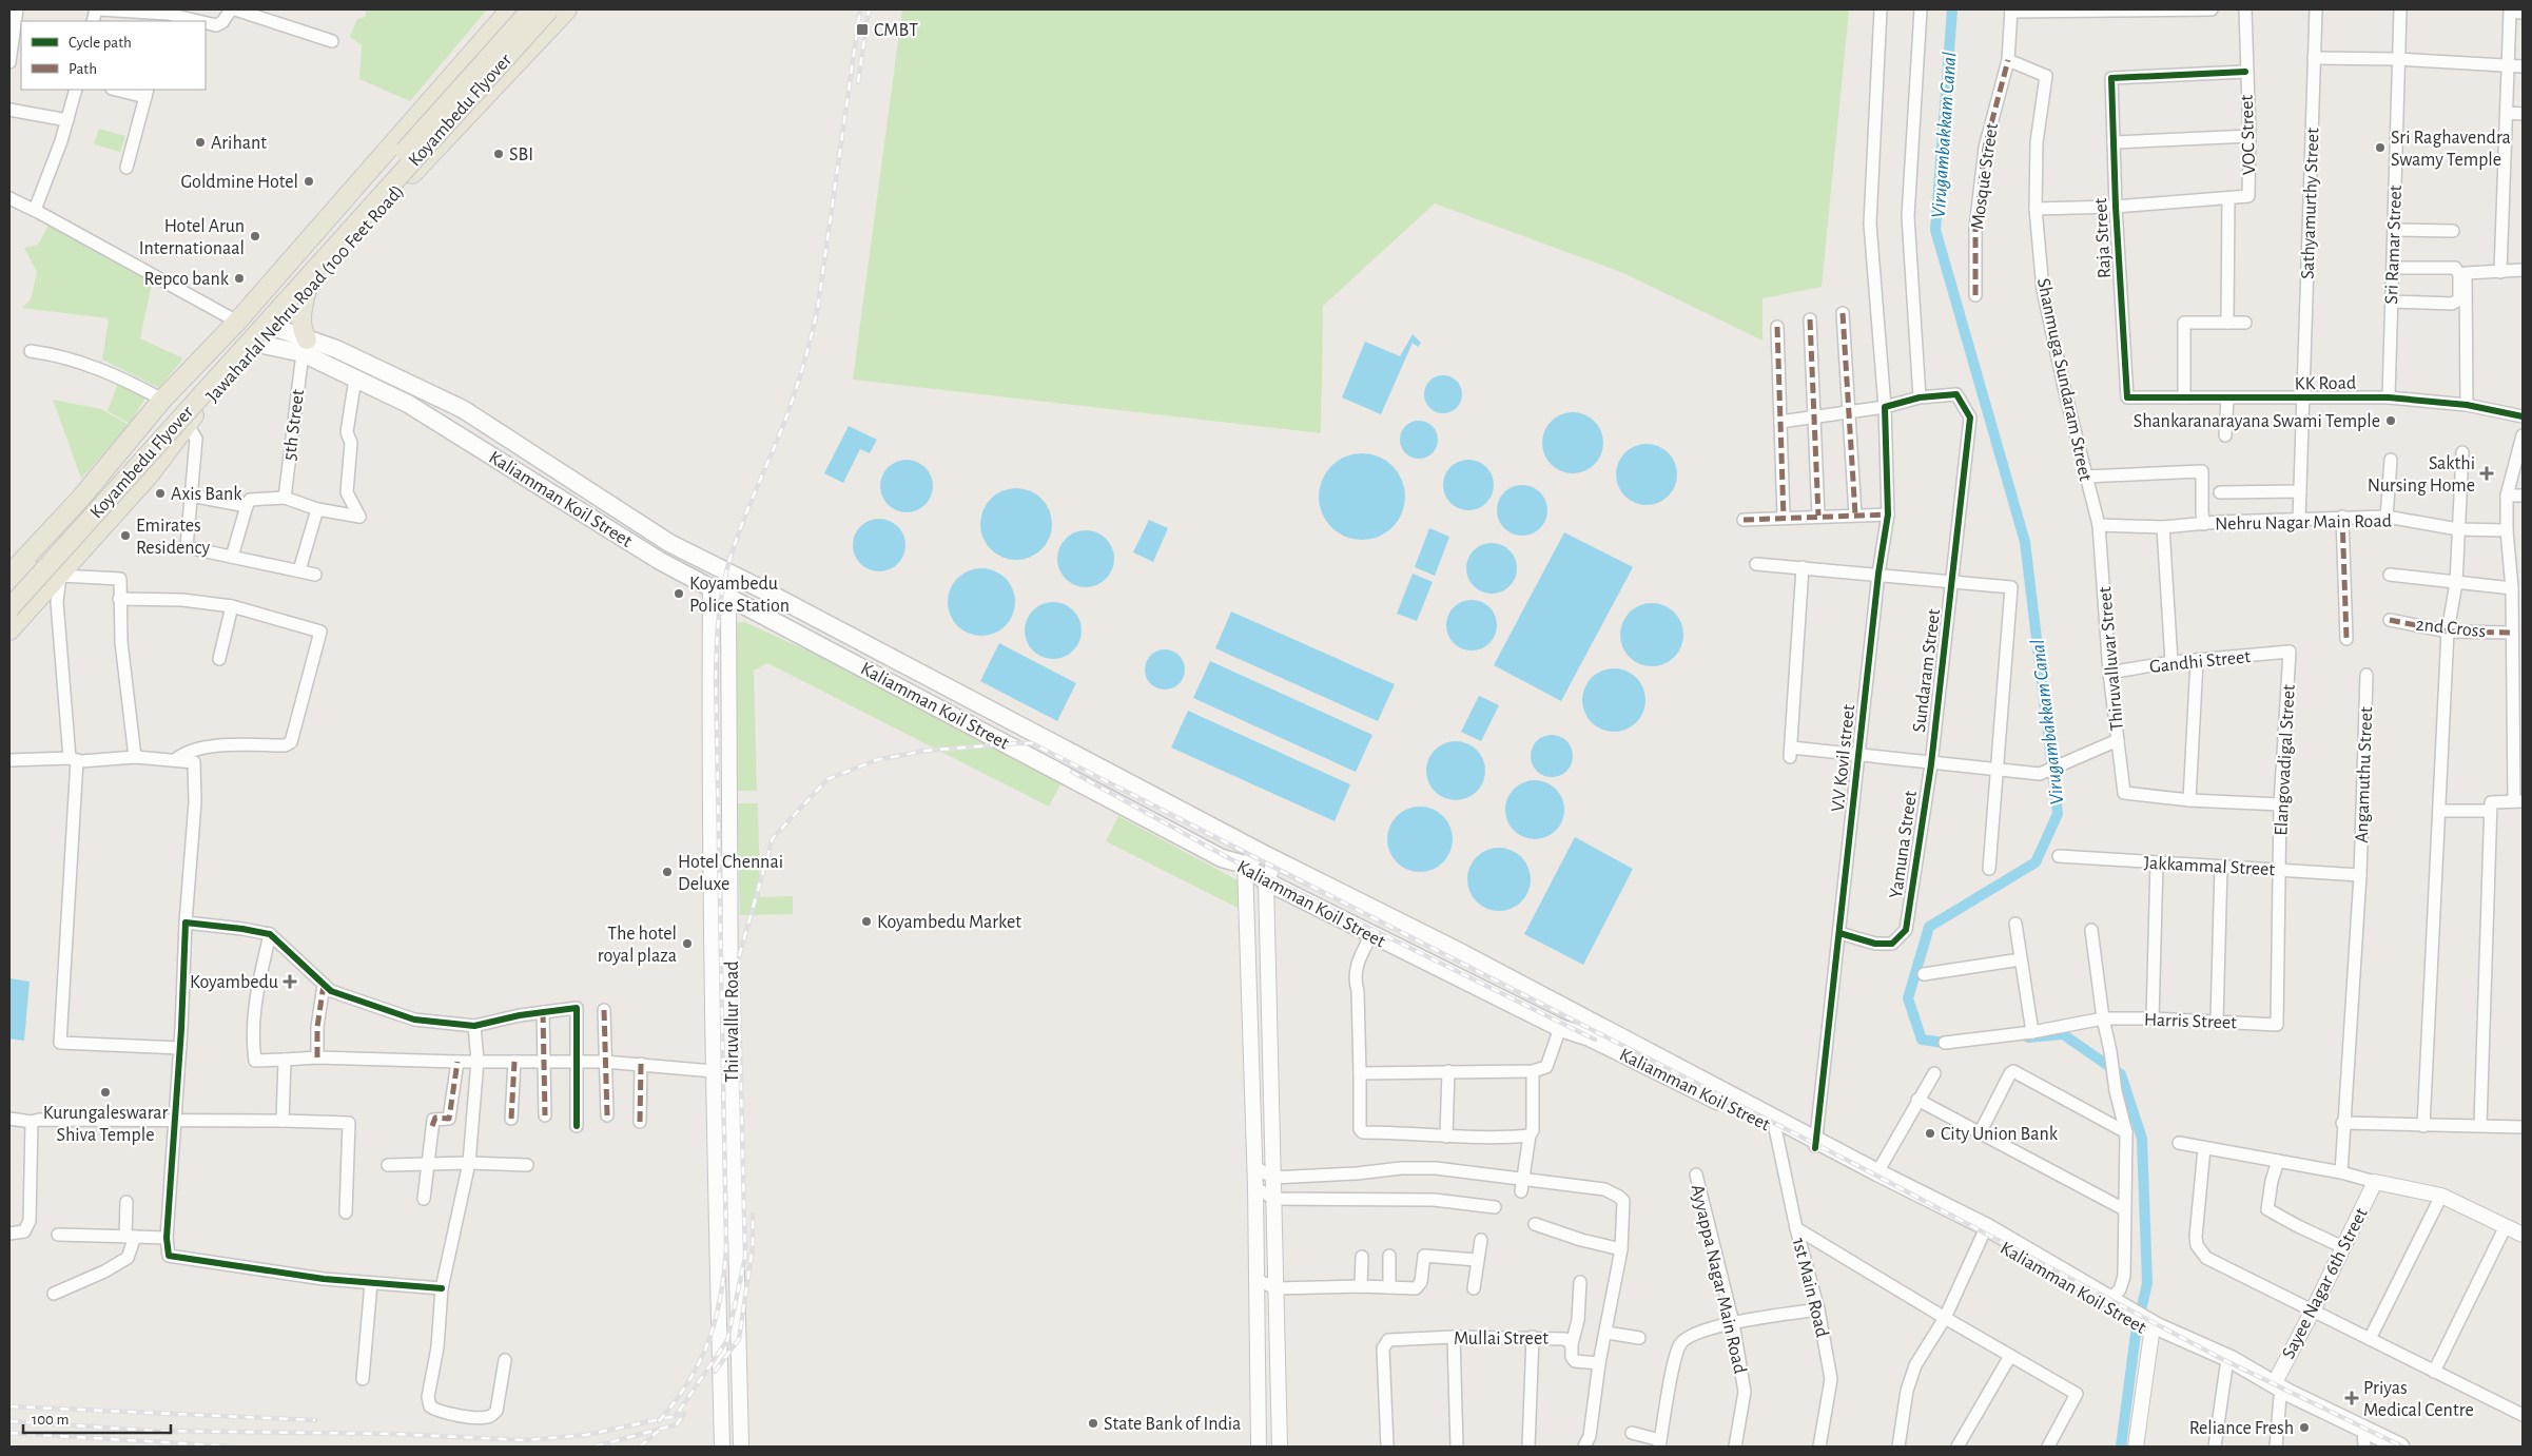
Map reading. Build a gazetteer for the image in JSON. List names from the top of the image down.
{
  "streets": {
    "main road": ["Koyambedu Flyover", "Jawaharlal Nehru Road (100 Feet Road)", "Kaliamman Koil Street"],
    "street": [
      "VOC Street",
      "Mosque Street",
      "Sathyamurthy Street",
      "Raja Street",
      "Sri Ramar Street",
      "Shanmuga Sundaram Street",
      "KK Road",
      "5th Street",
      "Nehru Nagar Main Road",
      "2nd Cross",
      "Thiruvalluvar Street",
      "Gandhi Street",
      "Sundaram Street",
      "V.V Kovil street",
      "Elangovadigal Street",
      "Angamuthu Street",
      "Yamuna Street",
      "Jakkammal Street",
      "Harris Street",
      "Thiruvallur Road",
      "Ayyappa Nagar Main Road",
      "Sayee Nagar 6th Street",
      "1st Main Road",
      "Mullai Street"
    ]
  },
  "crossings": [
    ["VOC Street", "Raja Street"],
    ["Mosque Street", "Shanmuga Sundaram Street"],
    ["Sathyamurthy Street", "KK Road"],
    ["Sathyamurthy Street", "Nehru Nagar Main Road"],
    ["Raja Street", "KK Road"],
    ["Sri Ramar Street", "KK Road"],
    ["Jawaharlal Nehru Road (100 Feet Road)", "Kaliamman Koil Street"],
    ["Shanmuga Sundaram Street", "Nehru Nagar Main Road"],
    ["Shanmuga Sundaram Street", "Thiruvalluvar Street"],
    ["5th Street", "Kaliamman Koil Street"],
    ["Kaliamman Koil Street", "V.V Kovil street"],
    ["Kaliamman Koil Street", "Thiruvallur Road"],
    ["Kaliamman Koil Street", "Sayee Nagar 6th Street"],
    ["Kaliamman Koil Street", "1st Main Road"],
    ["Nehru Nagar Main Road", "Thiruvalluvar Street"],
    ["Thiruvalluvar Street", "Gandhi Street"],
    ["Gandhi Street", "Elangovadigal Street"],
    ["Sundaram Street", "Yamuna Street"],
    ["V.V Kovil street", "Yamuna Street"],
    ["Elangovadigal Street", "Jakkammal Street"],
    ["Elangovadigal Street", "Harris Street"],
    ["Angamuthu Street", "Jakkammal Street"]
  ],
  "water": ["Virugambakkam Canal"],
  "places": {
    "transit": ["CMBT"],
    "other": [
      "Arihant",
      "Sri Raghavendra Swamy Temple",
      "SBI",
      "Goldmine Hotel",
      "Hotel Arun Internationaal",
      "Repco bank",
      "Shankaranarayana Swami Temple",
      "Axis Bank",
      "Emirates Residency",
      "Koyambedu Police Station",
      "Hotel Chennai Deluxe",
      "Koyambedu Market",
      "The hotel royal plaza",
      "Kurungaleswarar Shiva Temple",
      "City Union Bank",
      "State Bank of India",
      "Reliance Fresh"
    ],
    "health": ["Sakthi Nursing Home", "Koyambedu", "Priyas Medical Centre"]
  },
  "legend": ["Cycle path", "Path"],
  "scale_bar": "100 m"
}
